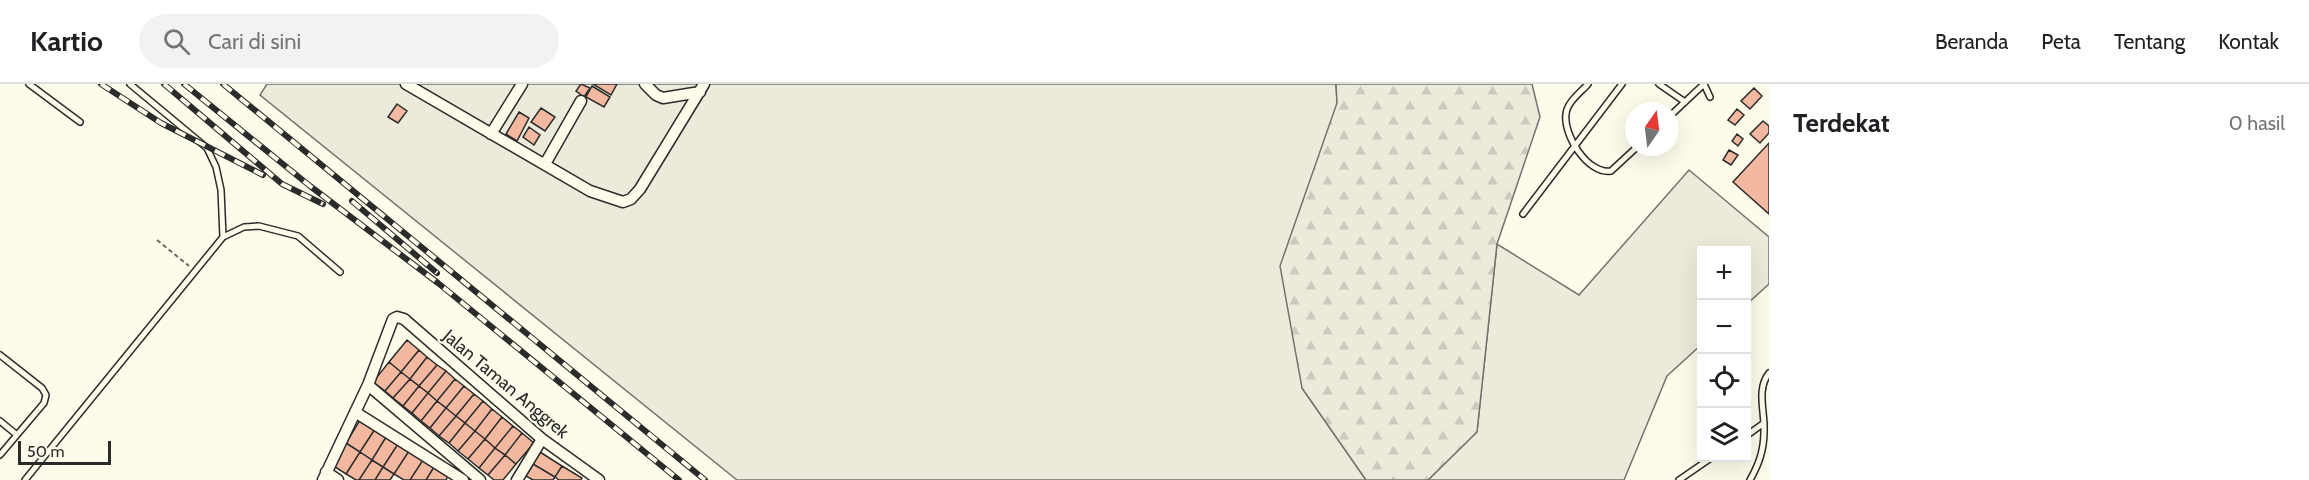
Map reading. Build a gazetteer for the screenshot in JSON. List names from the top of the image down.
{
  "streets": {
    "street": ["Jalan Taman Anggrek"]
  },
  "scale_bar": "50 m",
  "north": "top",
  "page": {
    "header": "Kartio",
    "search": "Cari di sini",
    "nav": [
      "Beranda",
      "Peta",
      "Tentang",
      "Kontak"
    ],
    "heading": ["Terdekat", "0 hasil"],
    "map_buttons": ["+", "−"],
    "scale": "50 m"
  }
}
